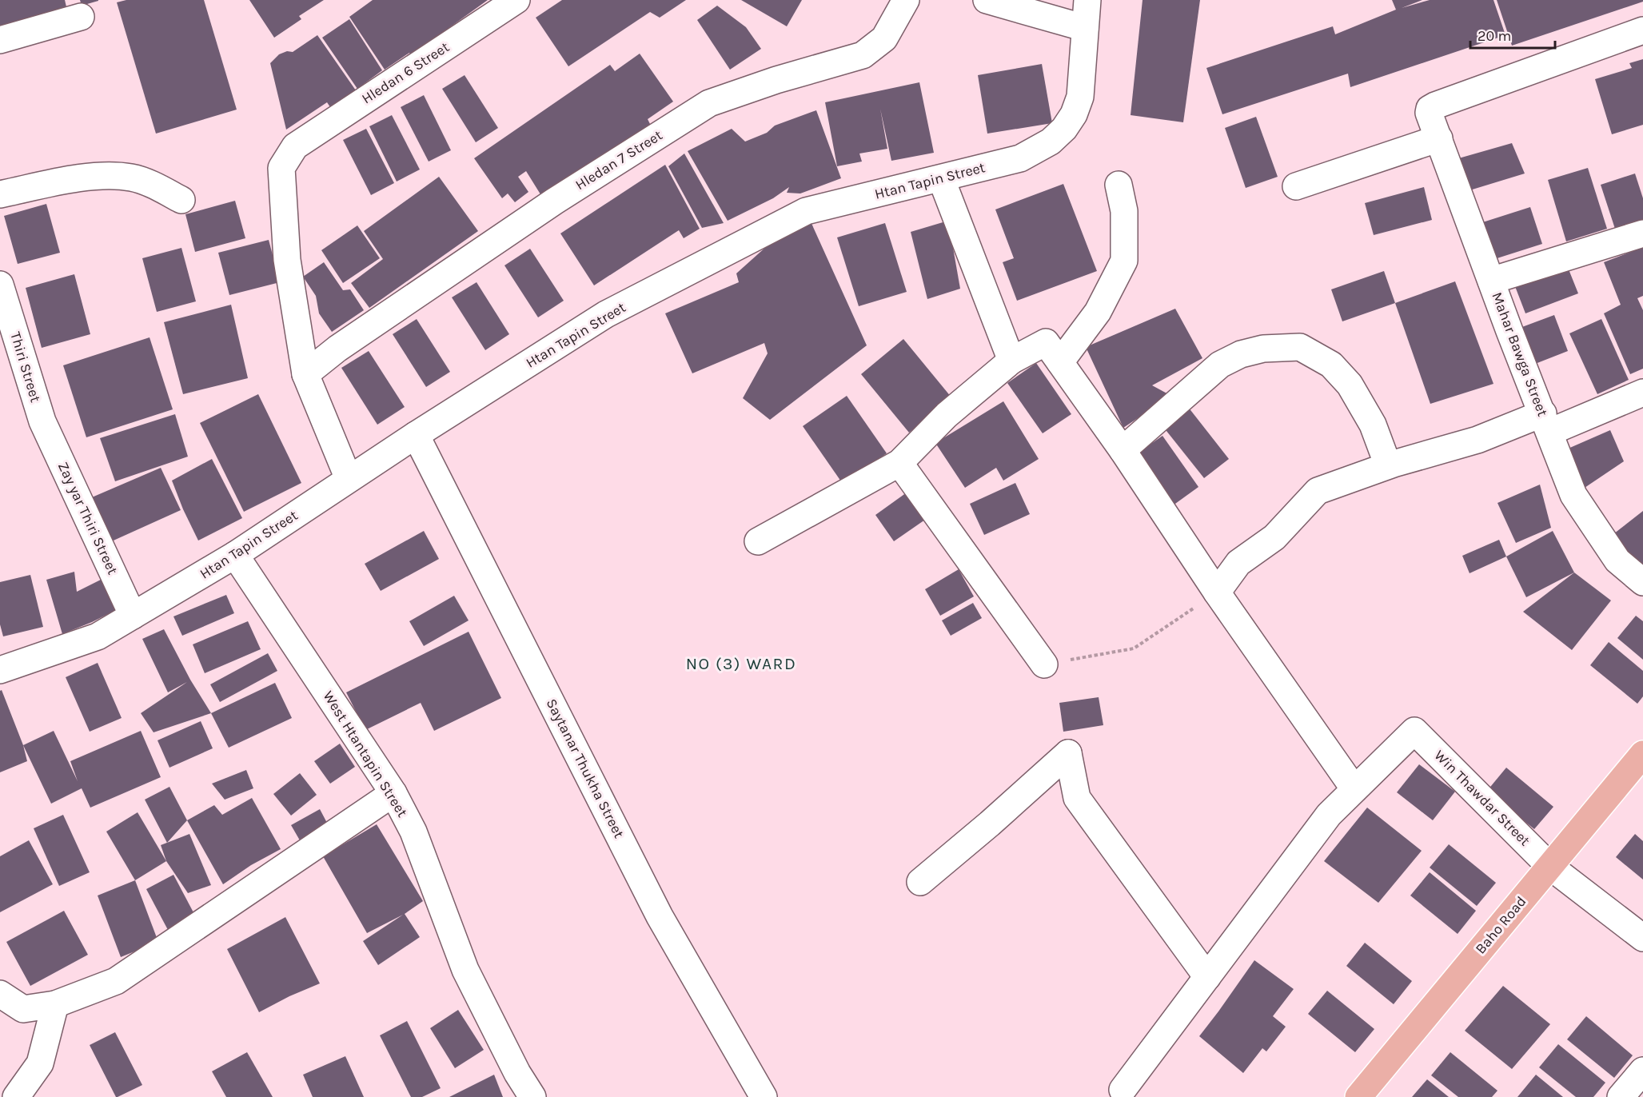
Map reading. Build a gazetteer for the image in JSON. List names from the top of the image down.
{
  "streets": {
    "main road": ["Baho Road"],
    "street": [
      "Hledan 6 Street",
      "Hledan 7 Street",
      "Htan Tapin Street",
      "Mahar Bawga Street",
      "Thiri Street",
      "Zay yar Thiri Street",
      "West Htantapin Street",
      "Saytanar Thukha Street",
      "Win Thawdar Street"
    ]
  },
  "crossings": [
    ["Hledan 6 Street", "Hledan 7 Street"],
    ["Htan Tapin Street", "Zay yar Thiri Street"],
    ["Htan Tapin Street", "West Htantapin Street"],
    ["Htan Tapin Street", "Saytanar Thukha Street"],
    ["Thiri Street", "Zay yar Thiri Street"],
    ["Win Thawdar Street", "Baho Road"]
  ],
  "districts": ["NO (3) WARD"],
  "scale_bar": "20 m"
}
